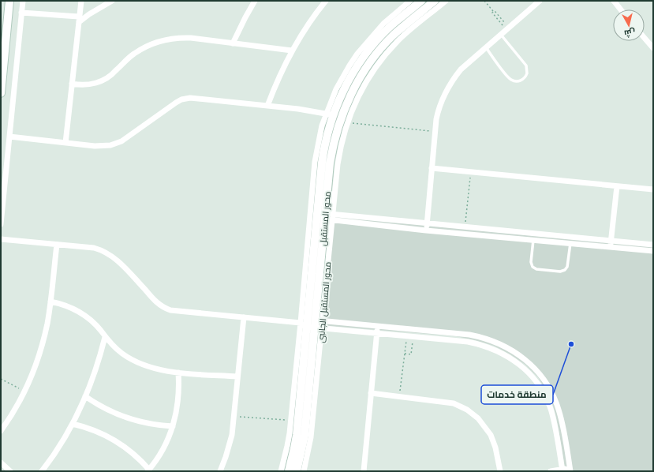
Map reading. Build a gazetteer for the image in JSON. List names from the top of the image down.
{
  "streets": {
    "street": ["محور المستقبل", "محور المستقبل الجانبى"]
  },
  "crossings": [
    ["محور المستقبل", "محور المستقبل الجانبى"]
  ],
  "places": ["منطقة خدمات"],
  "north": "bottom"
}
